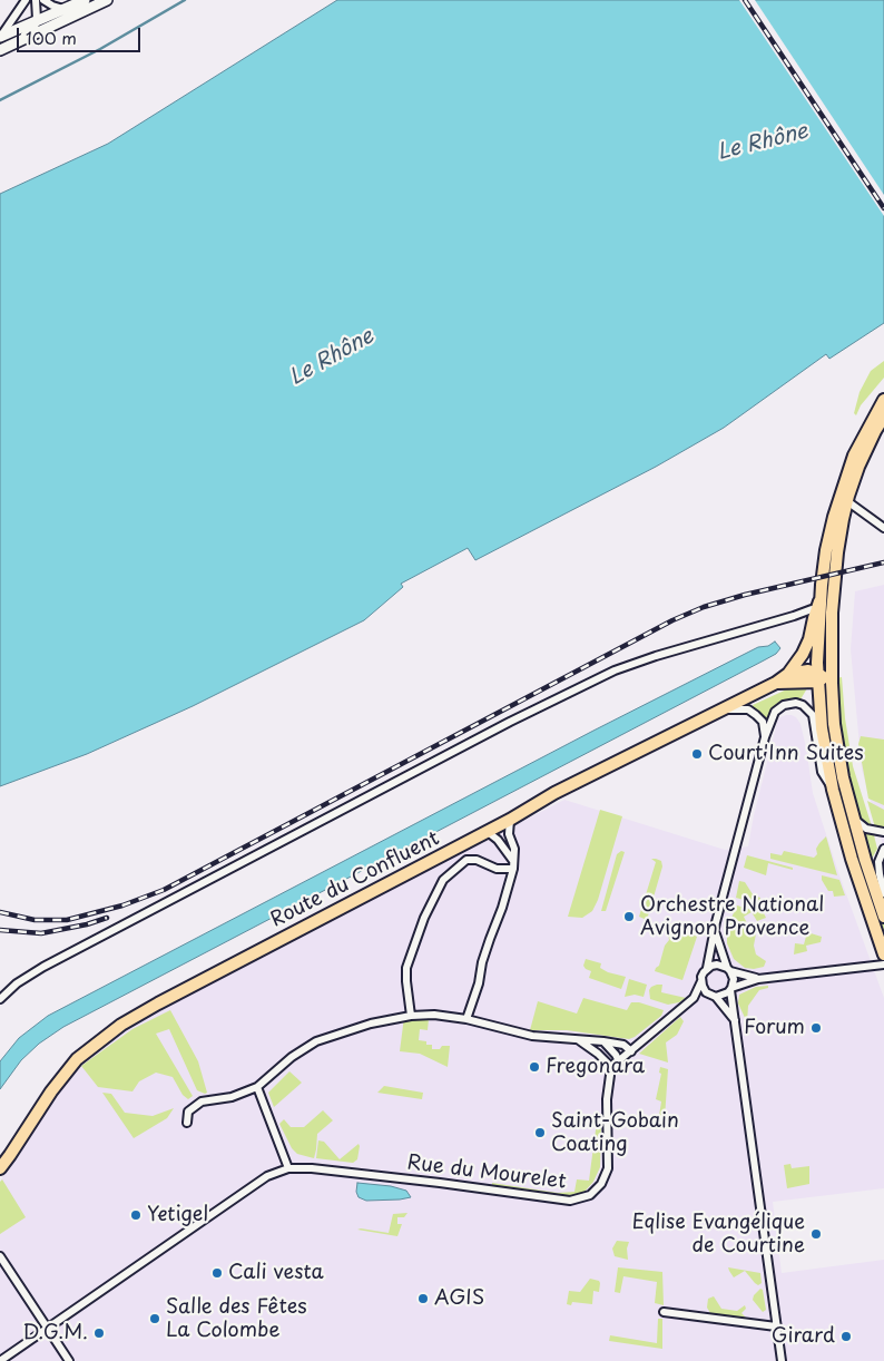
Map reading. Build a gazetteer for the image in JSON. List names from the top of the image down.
{
  "streets": {
    "main road": ["Route du Confluent"],
    "street": ["Rue du Mourelet"]
  },
  "water": ["Le Rhône"],
  "places": [
    "Court'Inn Suites",
    "Orchestre National Avignon Provence",
    "Forum",
    "Fregonara",
    "Saint-Gobain Coating",
    "Yetigel",
    "Eqlise Evangélique de Courtine",
    "Cali vesta",
    "AGIS",
    "Salle des Fêtes La Colombe",
    "D.G.M.",
    "Girard"
  ],
  "scale_bar": "100 m"
}
